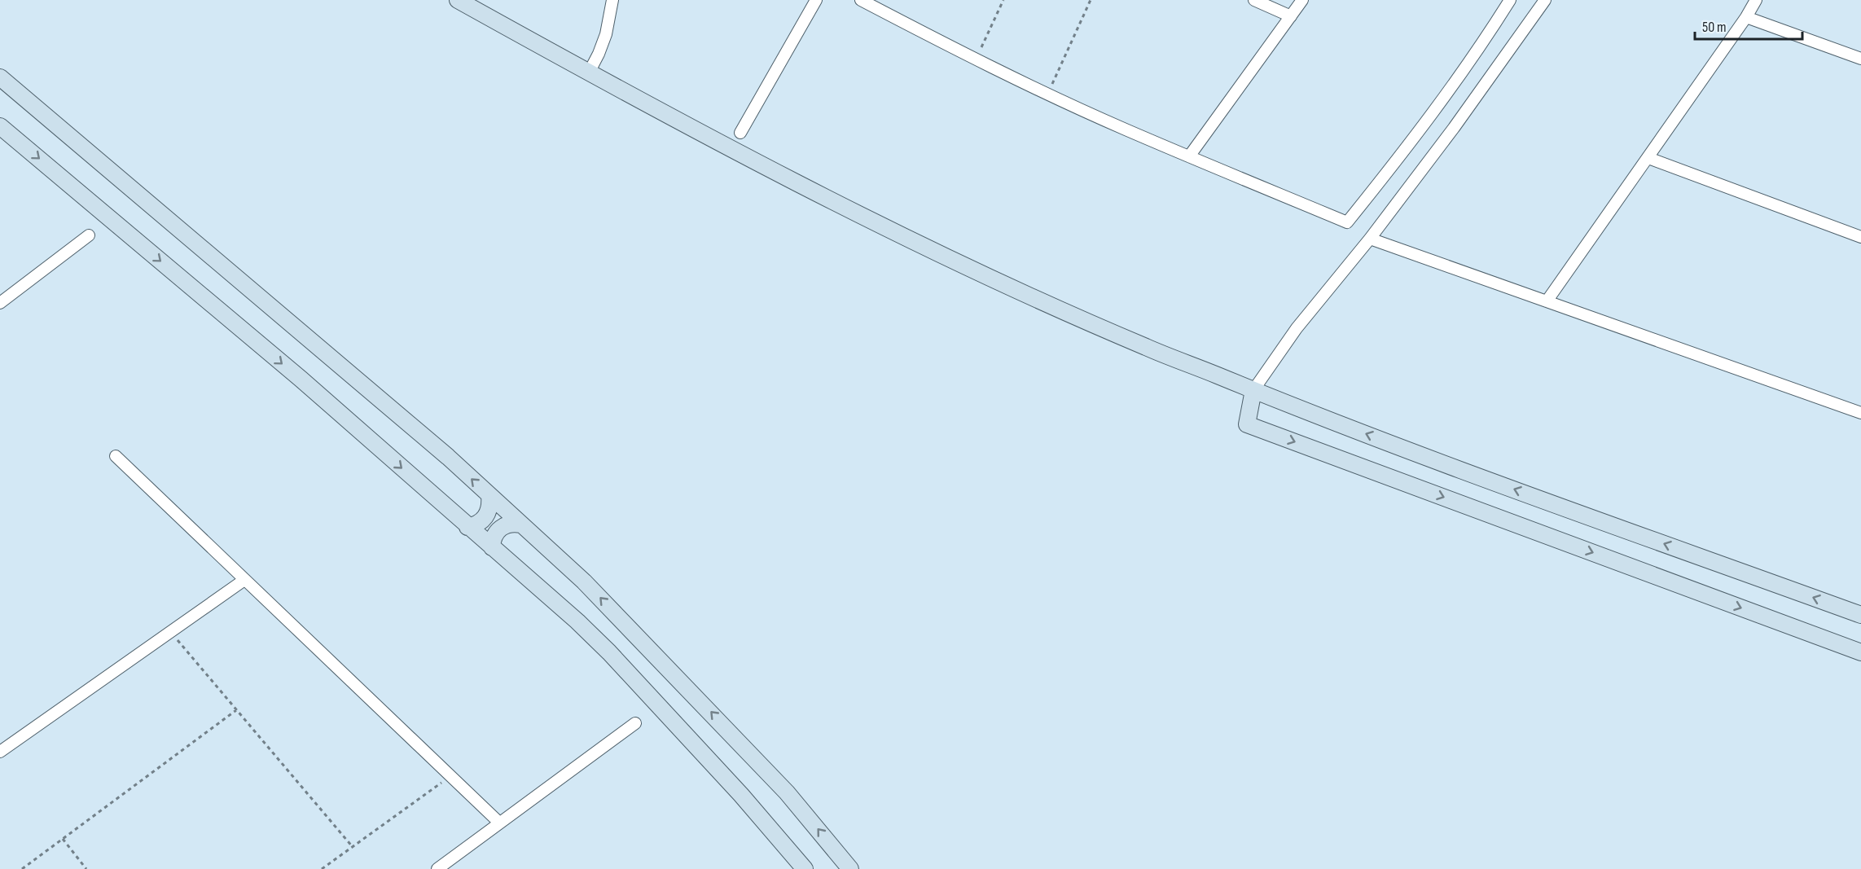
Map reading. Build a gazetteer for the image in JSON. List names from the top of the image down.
{
  "scale_bar": "50 m"
}
